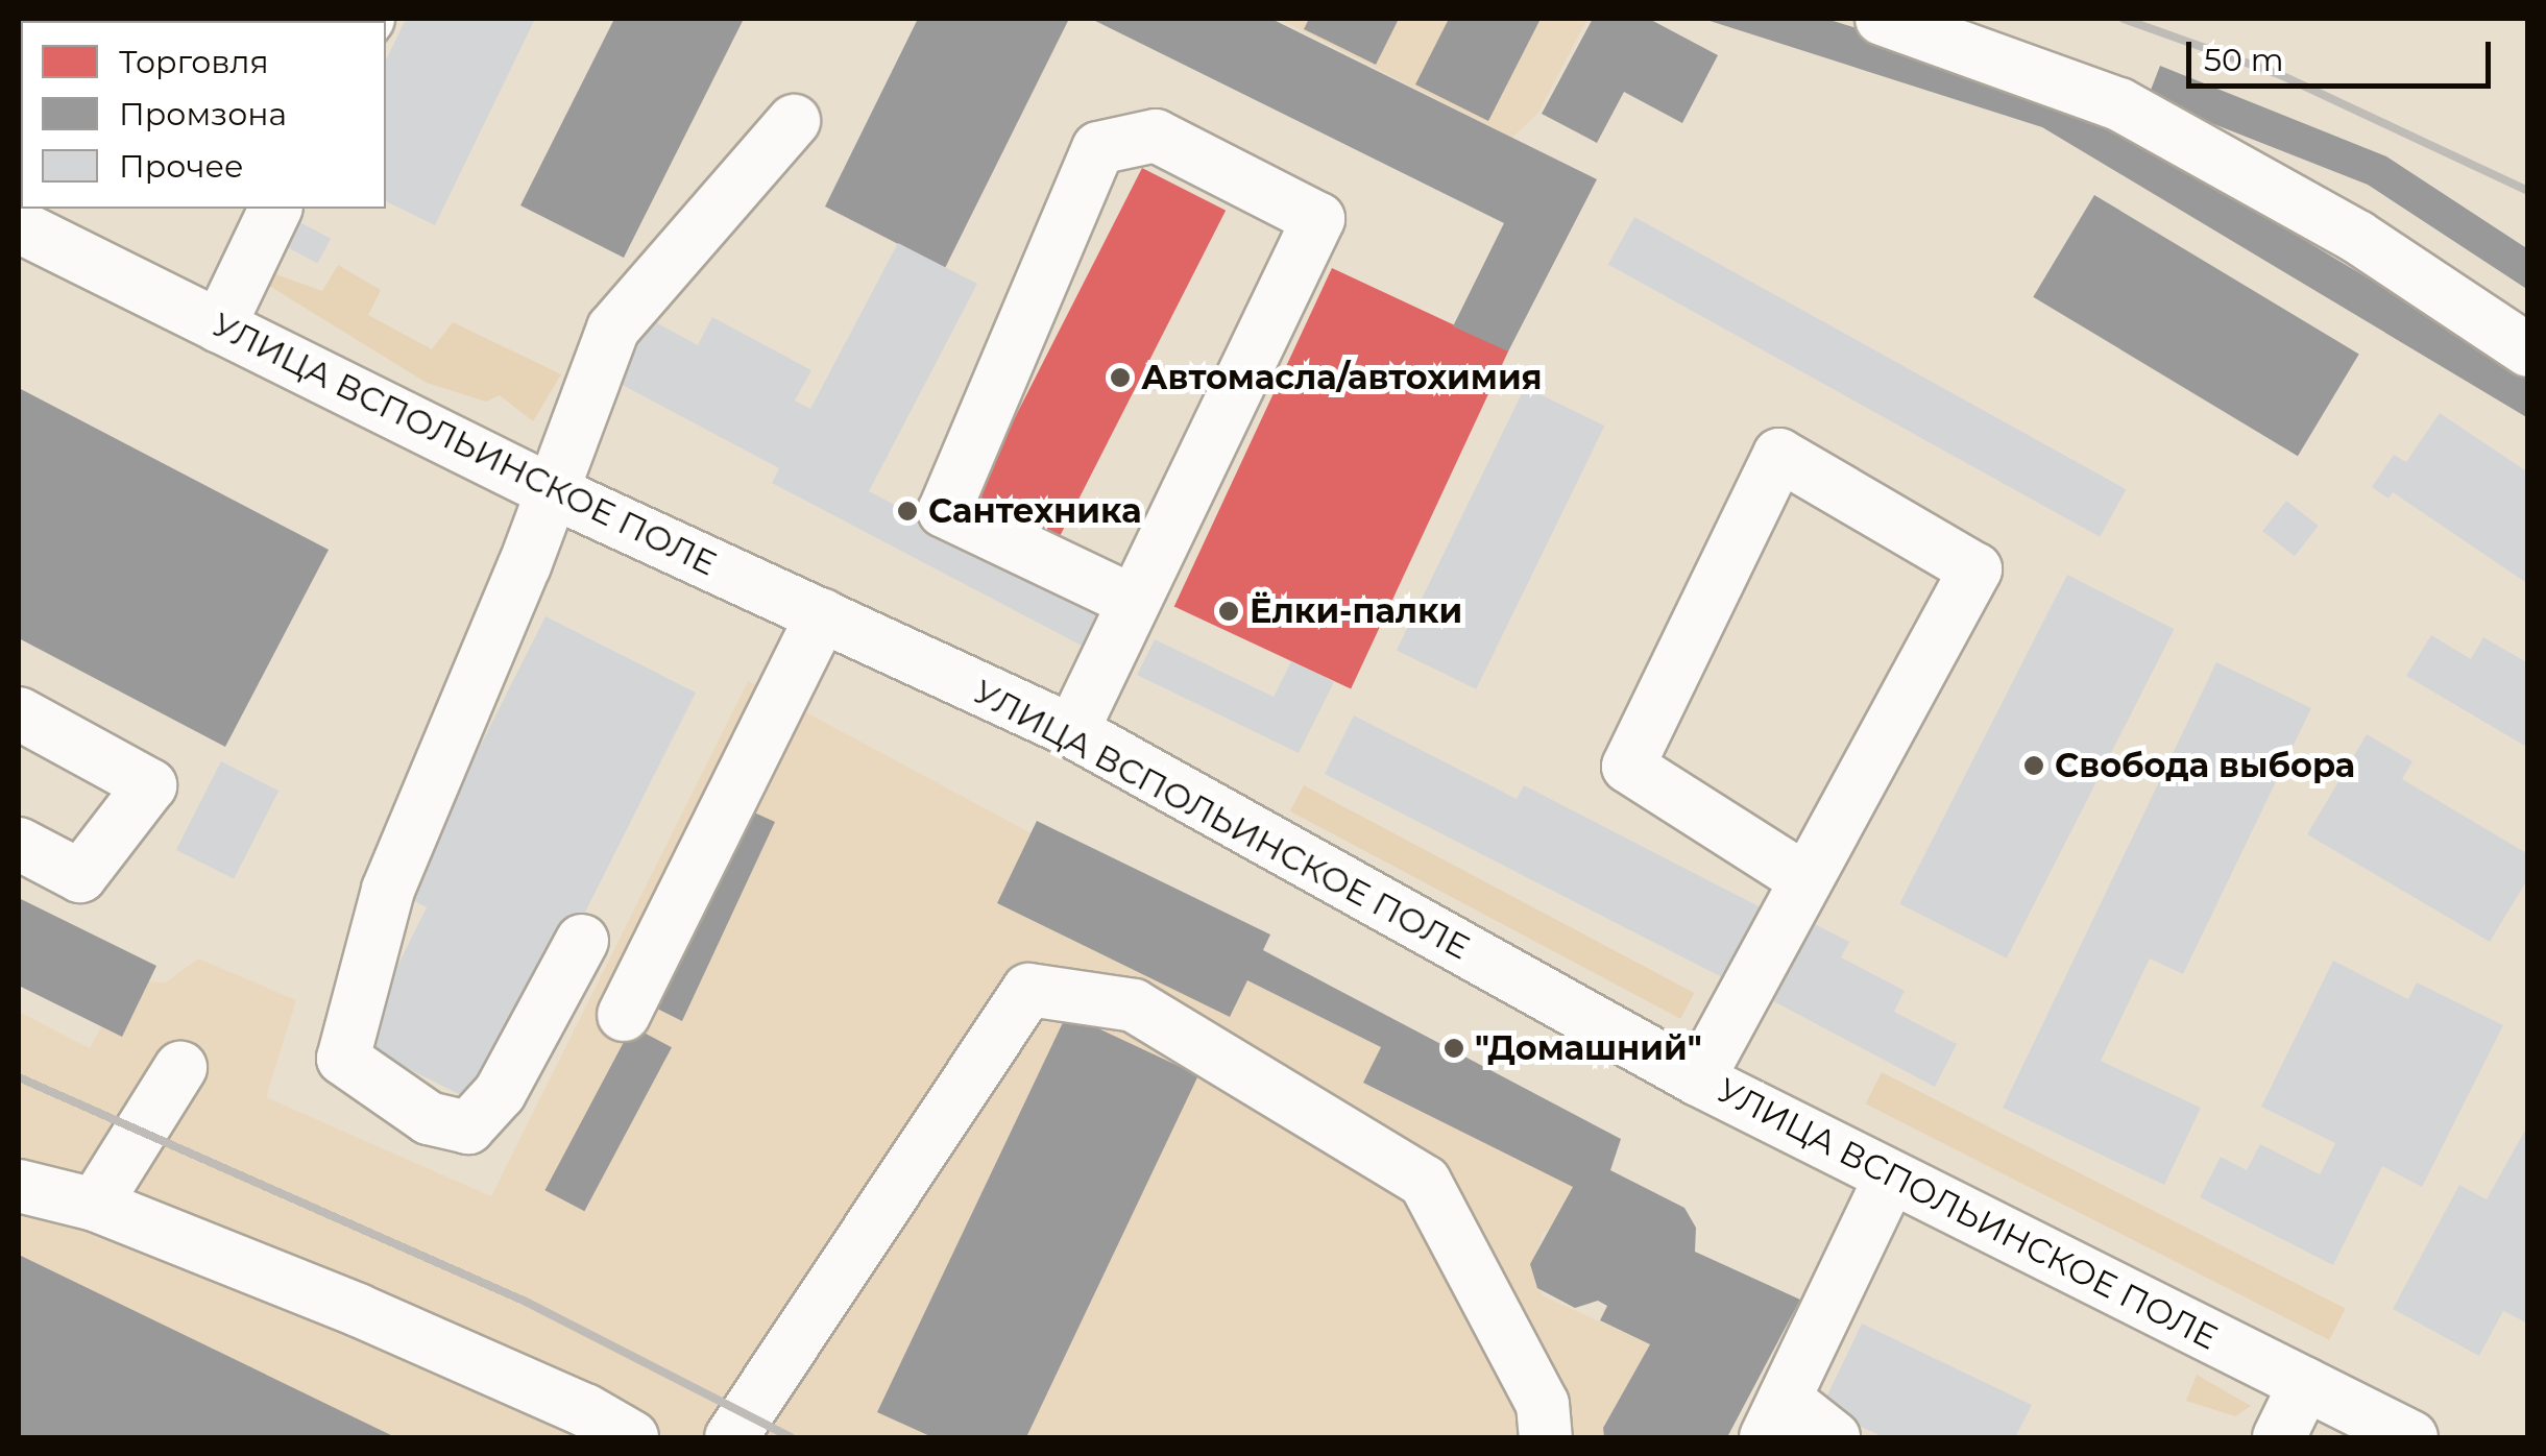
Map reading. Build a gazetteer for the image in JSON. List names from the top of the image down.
{
  "streets": {
    "street": ["УЛИЦА ВСПОЛЬИНСКОЕ ПОЛЕ"]
  },
  "places": [
    "Автомасла/автохимия",
    "Сантехника",
    "Ёлки-палки",
    "Свобода выбора",
    "\"Домашний\""
  ],
  "legend": ["Торговля", "Промзона", "Прочее"],
  "scale_bar": "50 m"
}
